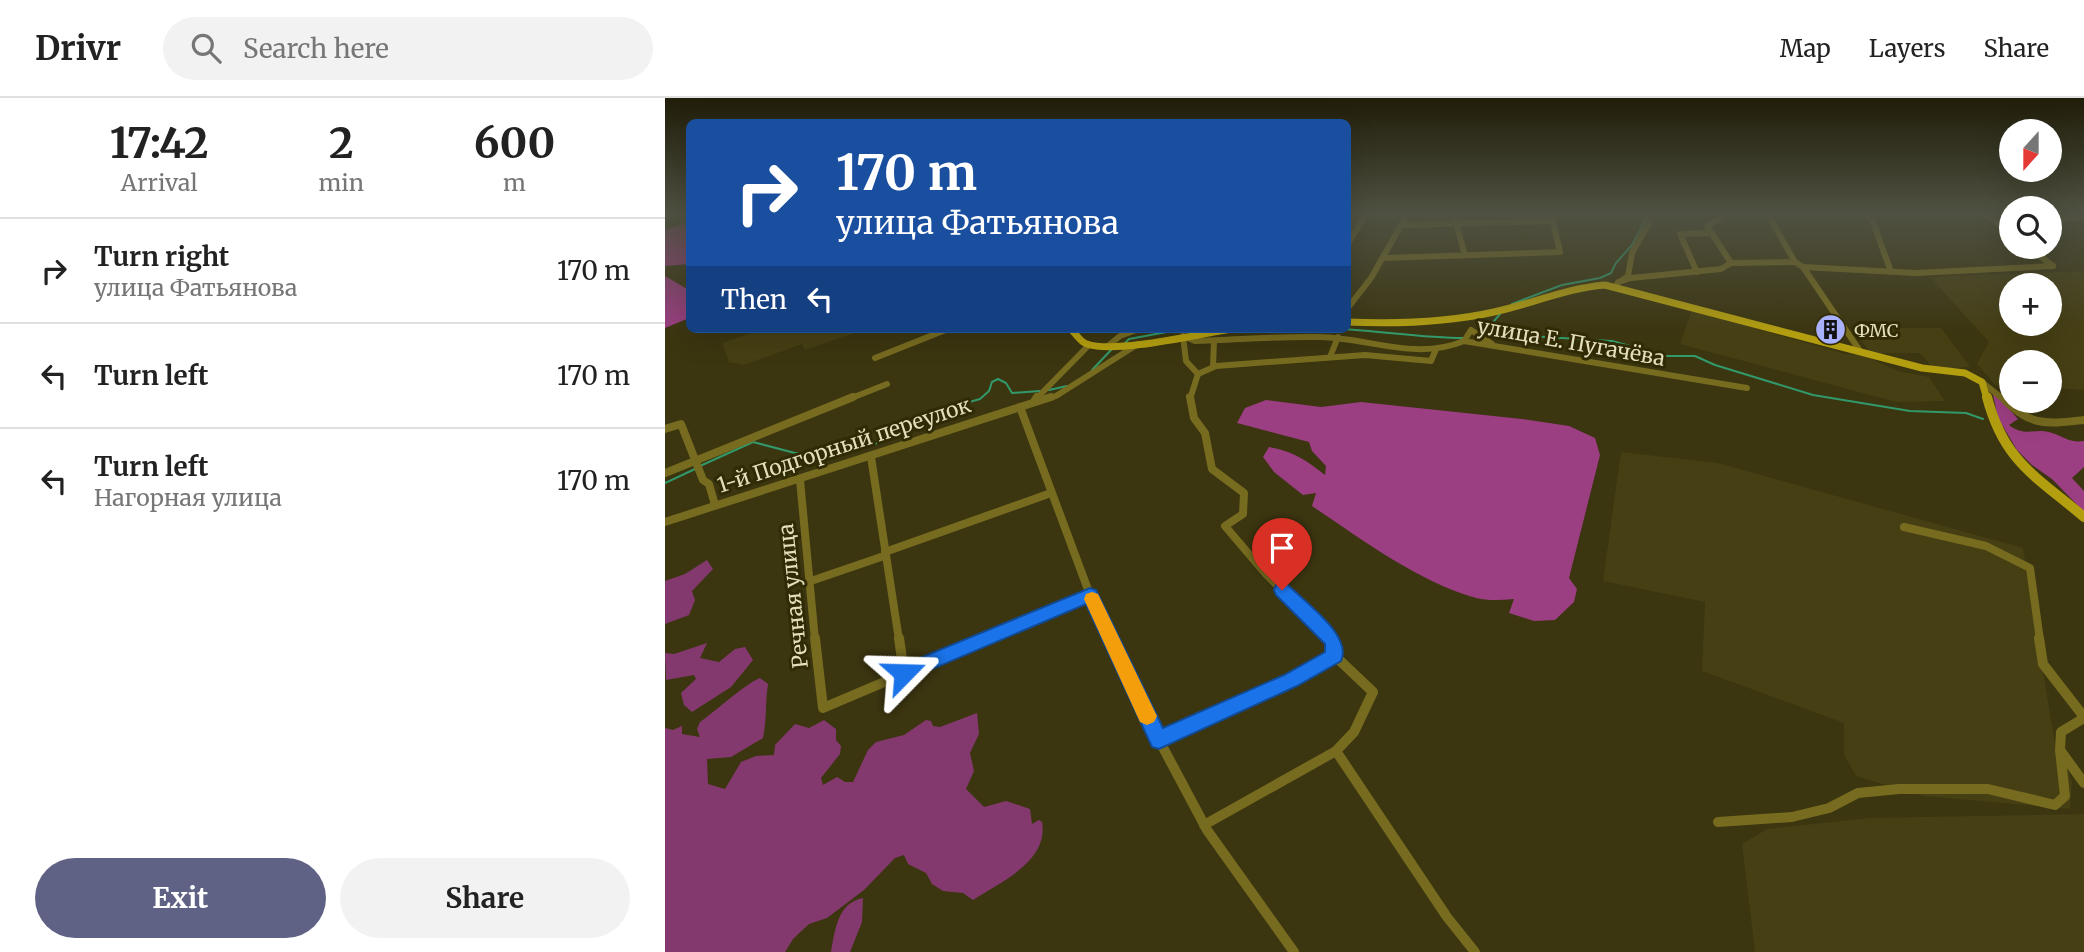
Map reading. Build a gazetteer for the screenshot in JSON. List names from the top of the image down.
{
  "streets": {
    "street": ["улица Е. Пугачёва", "1-й Подгорный переулок", "Речная улица"]
  },
  "crossings": [
    ["1-й Подгорный переулок", "Речная улица"]
  ],
  "places": {
    "building": ["ФМС"]
  },
  "north": "bottom",
  "page": {
    "header": "Drivr",
    "search": "Search here",
    "nav": ["Map", "Layers", "Share"],
    "eta": [
      "17:42",
      "Arrival",
      "2",
      "min",
      "600",
      "m"
    ],
    "map_buttons": ["+", "−"],
    "turn": ["170 m", "улица Фатьянова"],
    "list": [
      {
        "name": "Turn right",
        "note": "улица Фатьянова",
        "value": "170 m"
      },
      {
        "name": "Turn left",
        "value": "170 m"
      },
      {
        "name": "Turn left",
        "note": "Нагорная улица",
        "value": "170 m"
      }
    ],
    "then": "Then",
    "buttons": ["Exit", "Share"]
  }
}
